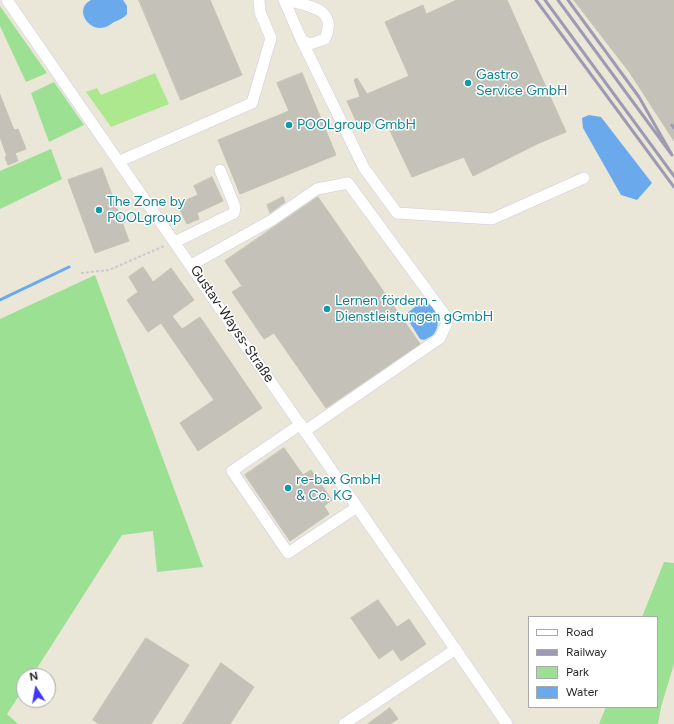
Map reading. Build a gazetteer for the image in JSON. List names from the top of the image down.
{
  "streets": {
    "street": ["Gustav-Wayss-Straße"]
  },
  "places": [
    "Gastro Service GmbH",
    "POOLgroup GmbH",
    "The Zone by POOLgroup",
    "Lernen fördern - Dienstleistungen gGmbH",
    "re-bax GmbH & Co. KG"
  ],
  "legend": [
    "Road",
    "Railway",
    "Park",
    "Water"
  ],
  "north": "top"
}
